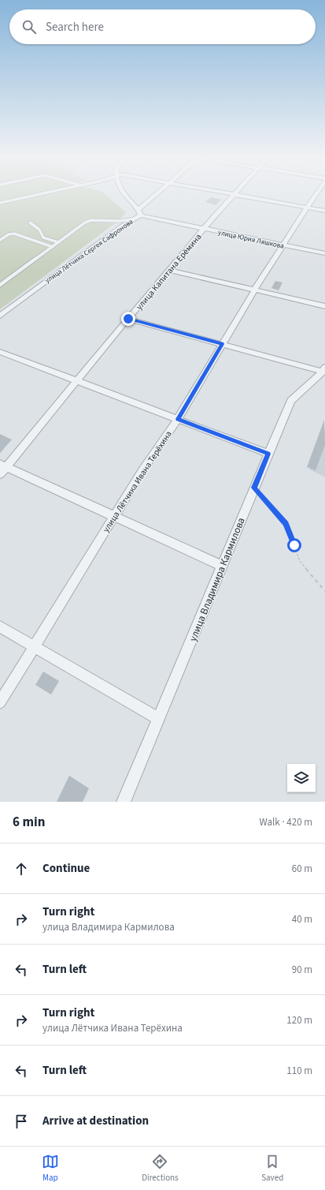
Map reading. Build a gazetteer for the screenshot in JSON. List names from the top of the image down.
{
  "streets": {
    "street": [
      "улица Юрия Ляшкова",
      "улица Лётчика Сергея Сафронова",
      "улица Капитана Ерёмина",
      "улица Лётчика Ивана Терёхина",
      "улица Владимира Кармилова"
    ]
  },
  "crossings": [
    ["улица Юрия Ляшкова", "улица Лётчика Сергея Сафронова"],
    ["улица Юрия Ляшкова", "улица Капитана Ерёмина"],
    ["улица Юрия Ляшкова", "улица Лётчика Ивана Терёхина"]
  ],
  "page": {
    "search": "Search here",
    "heading": ["6 min", "Walk · 420 m"],
    "list": [
      ["Continue", "60 m"],
      ["Turn right", "улица Владимира Кармилова", "40 m"],
      ["Turn left", "90 m"],
      ["Turn right", "улица Лётчика Ивана Терёхина", "120 m"],
      ["Turn left", "110 m"],
      "Arrive at destination"
    ],
    "nav": ["Map", "Directions", "Saved"]
  }
}
